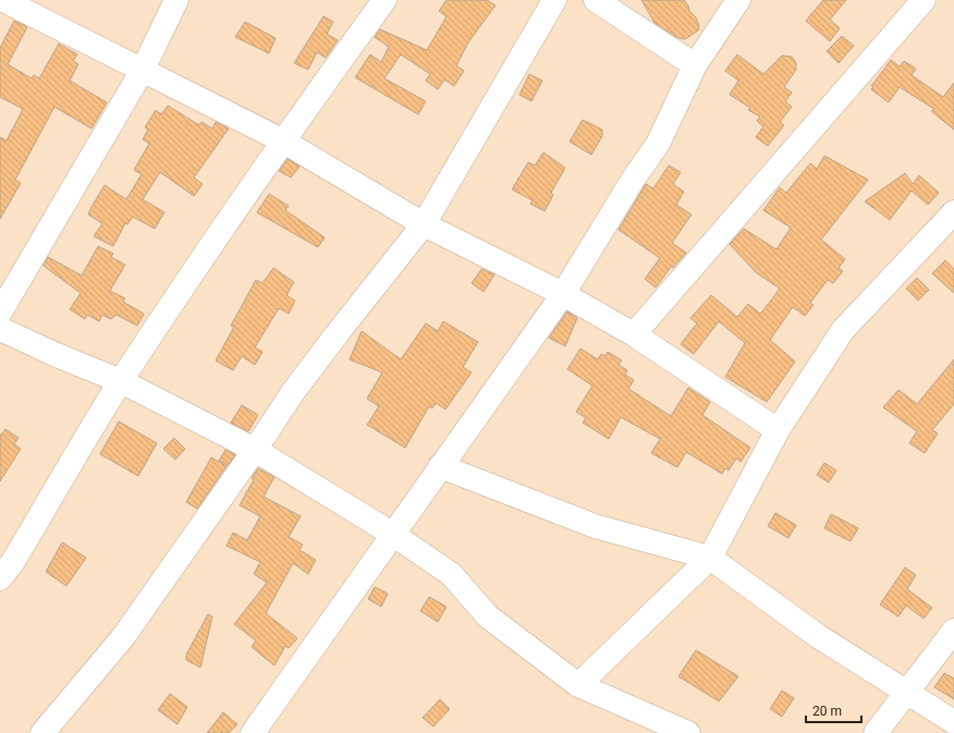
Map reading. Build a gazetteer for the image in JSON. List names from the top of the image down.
{
  "scale_bar": "20 m"
}
